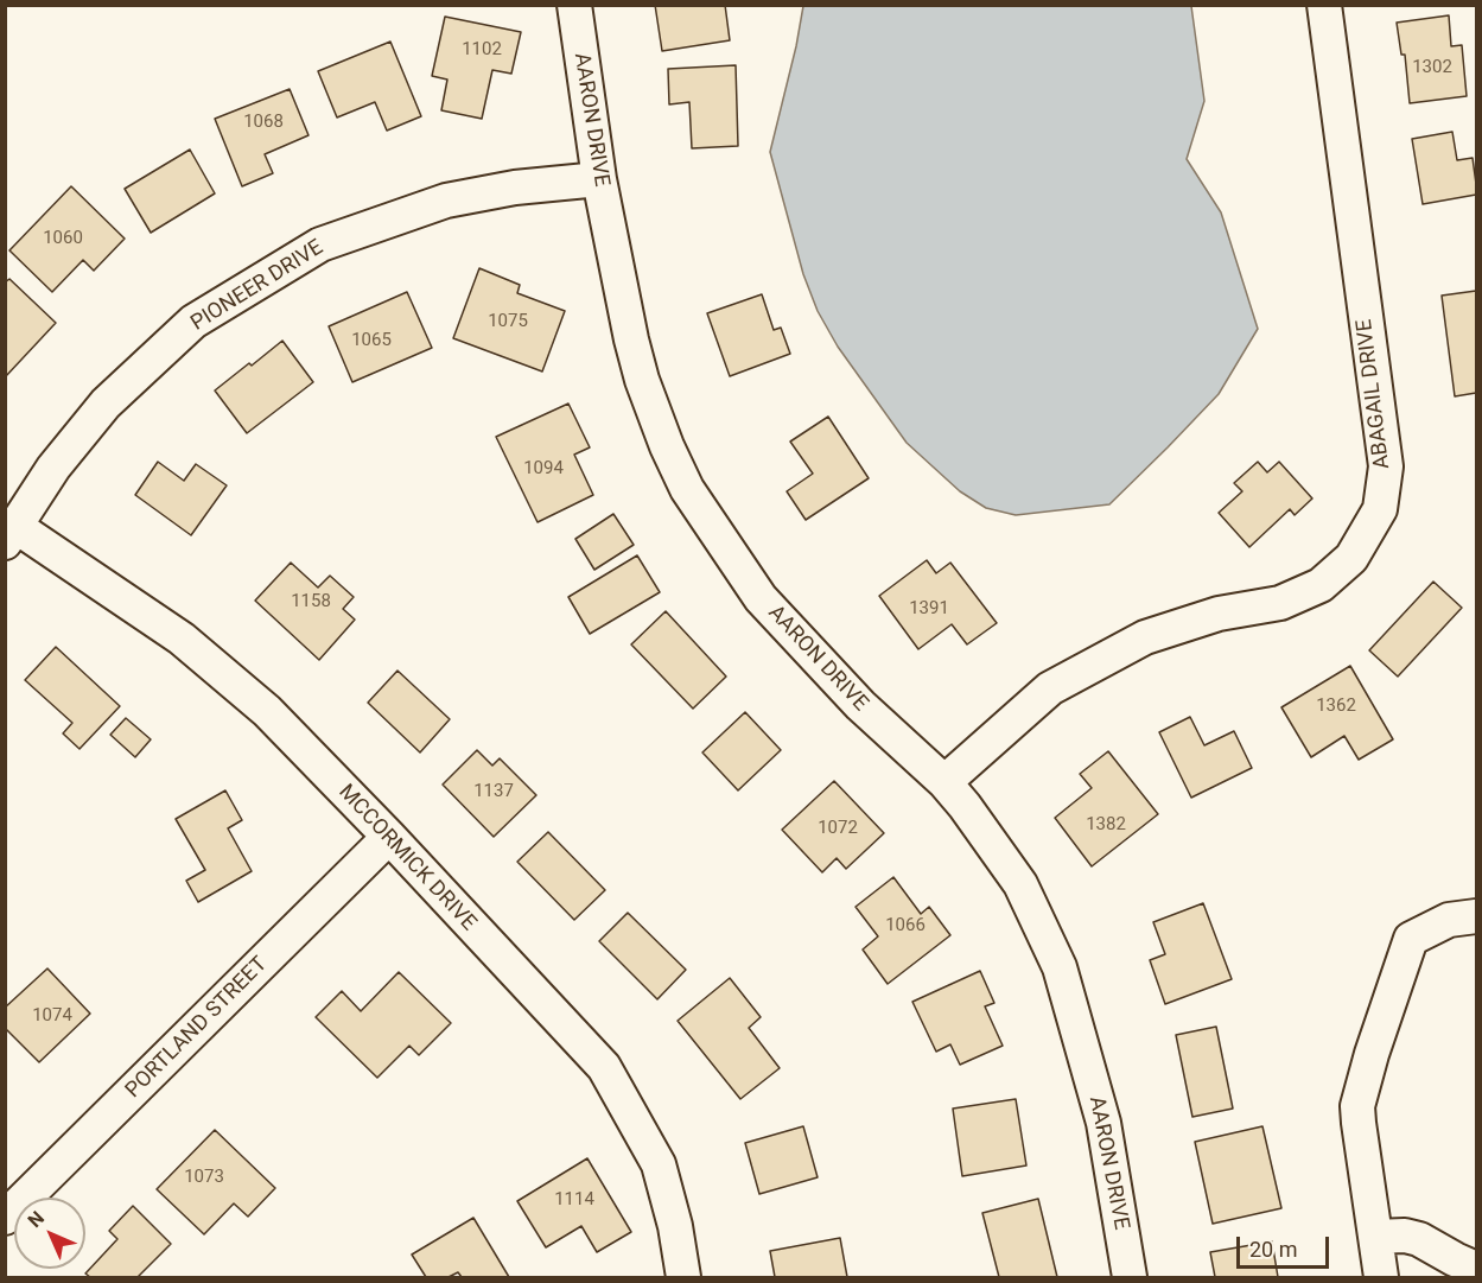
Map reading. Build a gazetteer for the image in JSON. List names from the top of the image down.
{
  "streets": {
    "street": [
      "AARON DRIVE",
      "PIONEER DRIVE",
      "ABAGAIL DRIVE",
      "MCCORMICK DRIVE",
      "PORTLAND STREET"
    ]
  },
  "crossings": [
    ["AARON DRIVE", "PIONEER DRIVE"],
    ["AARON DRIVE", "ABAGAIL DRIVE"],
    ["PIONEER DRIVE", "MCCORMICK DRIVE"],
    ["MCCORMICK DRIVE", "PORTLAND STREET"]
  ],
  "house_numbers": [
    "1102",
    "1302",
    "1068",
    "1060",
    "1075",
    "1065",
    "1094",
    "1158",
    "1391",
    "1362",
    "1137",
    "1382",
    "1072",
    "1066",
    "1074",
    "1073",
    "1114"
  ],
  "scale_bar": "20 m",
  "north": "top left"
}
